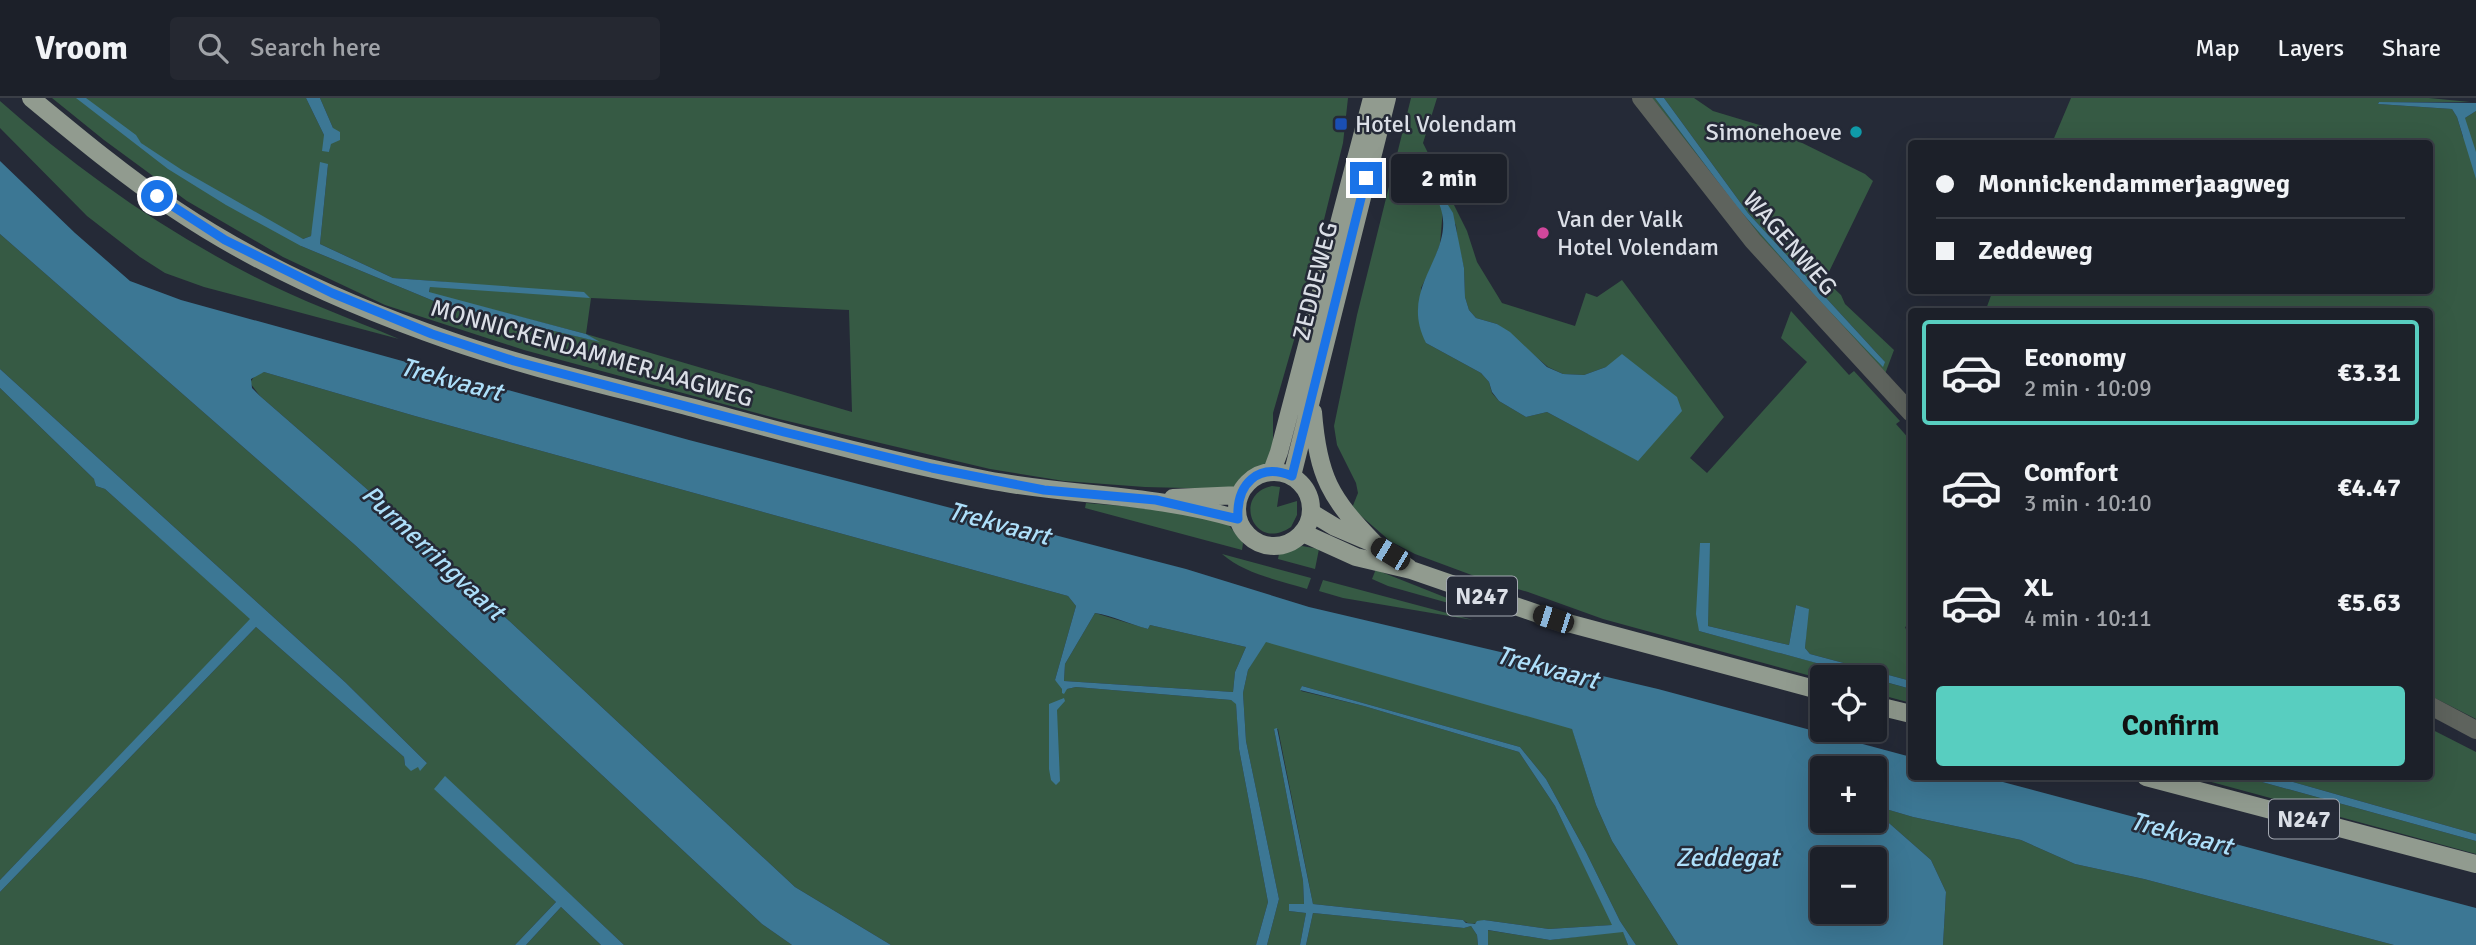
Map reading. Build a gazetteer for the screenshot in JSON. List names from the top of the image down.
{
  "streets": {
    "main road": ["ZEDDEWEG", "MONNICKENDAMMERJAAGWEG", "N247"],
    "street": ["WAGENWEG"]
  },
  "crossings": [
    ["ZEDDEWEG", "MONNICKENDAMMERJAAGWEG"],
    ["ZEDDEWEG", "N247"],
    ["MONNICKENDAMMERJAAGWEG", "N247"]
  ],
  "water": ["Trekvaart", "Purmerringvaart", "Zeddegat"],
  "places": {
    "transit": ["Hotel Volendam"],
    "other": ["Simonehoeve", "Van der Valk Hotel Volendam"]
  },
  "page": {
    "header": "Vroom",
    "search": "Search here",
    "nav": ["Map", "Layers", "Share"],
    "banner": ["Monnickendammerjaagweg", "Zeddeweg"],
    "bubble": "2 min",
    "list": [
      {
        "name": "Economy",
        "note": "2 min · 10:09",
        "value": "€3.31"
      },
      {
        "name": "Comfort",
        "note": "3 min · 10:10",
        "value": "€4.47"
      },
      {
        "name": "XL",
        "note": "4 min · 10:11",
        "value": "€5.63"
      }
    ],
    "map_buttons": ["+", "−"],
    "buttons": "Confirm"
  }
}
